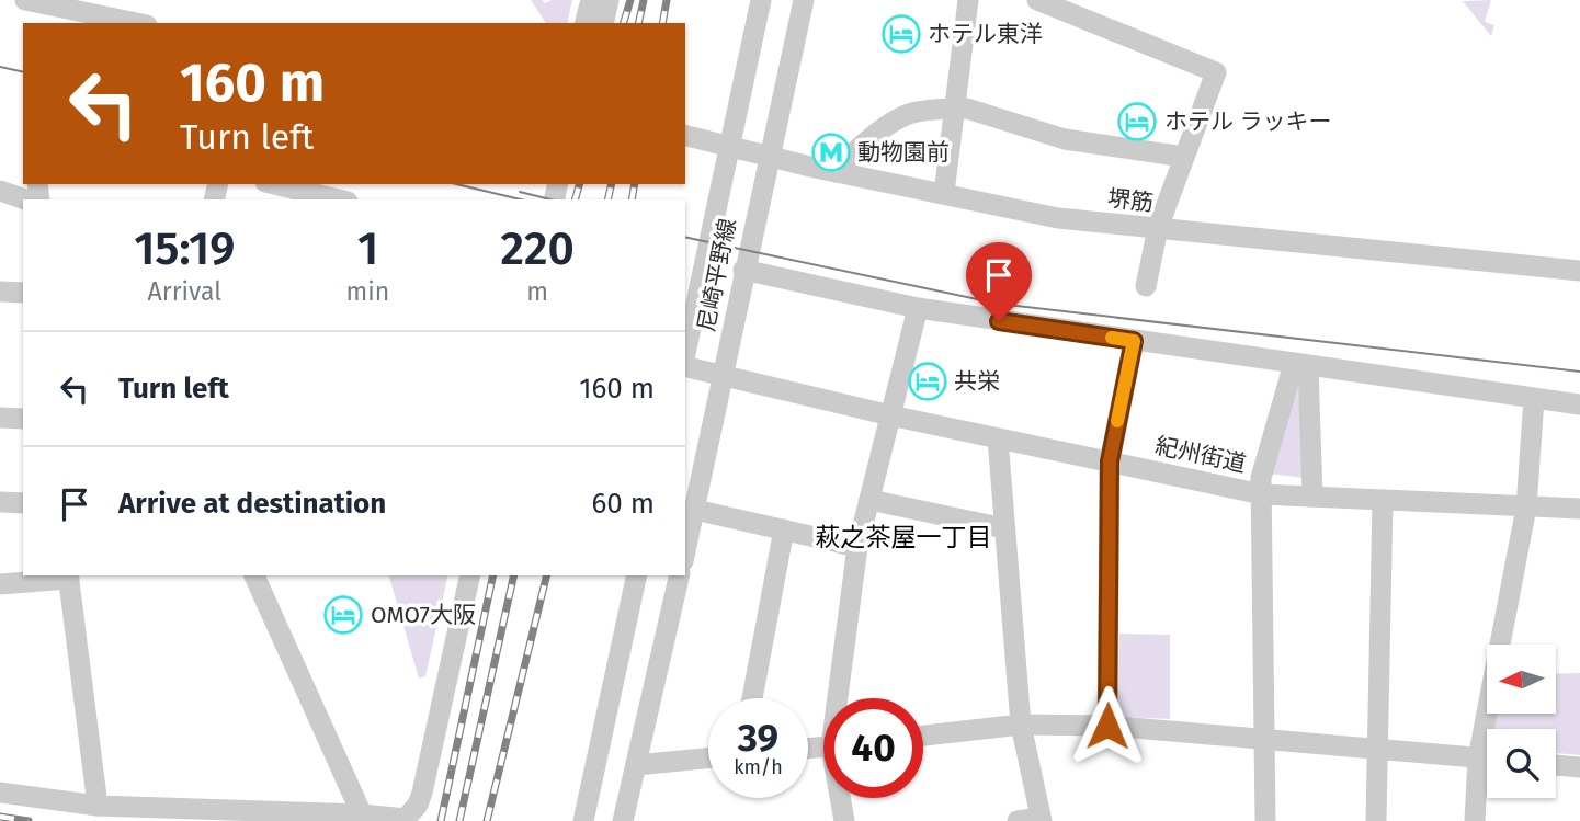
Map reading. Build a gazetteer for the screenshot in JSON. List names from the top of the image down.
{
  "streets": {
    "street": ["堺筋", "尼崎平野線", "紀州街道"]
  },
  "crossings": [
    ["堺筋", "尼崎平野線"],
    ["尼崎平野線", "紀州街道"]
  ],
  "districts": ["萩之茶屋一丁目"],
  "places": {
    "hotel": [
      "ホテル東洋",
      "ホテル ラッキー",
      "共栄",
      "OMO7大阪"
    ],
    "metro station": ["動物園前"]
  },
  "north": "left",
  "page": {
    "turn": ["160 m", "Turn left"],
    "eta": [
      "15:19",
      "Arrival",
      "1",
      "min",
      "220",
      "m"
    ],
    "list": [
      {
        "name": "Turn left",
        "value": "160 m"
      },
      {
        "name": "Arrive at destination",
        "value": "60 m"
      }
    ],
    "speed": "39 km/h",
    "limit": "40"
  }
}
